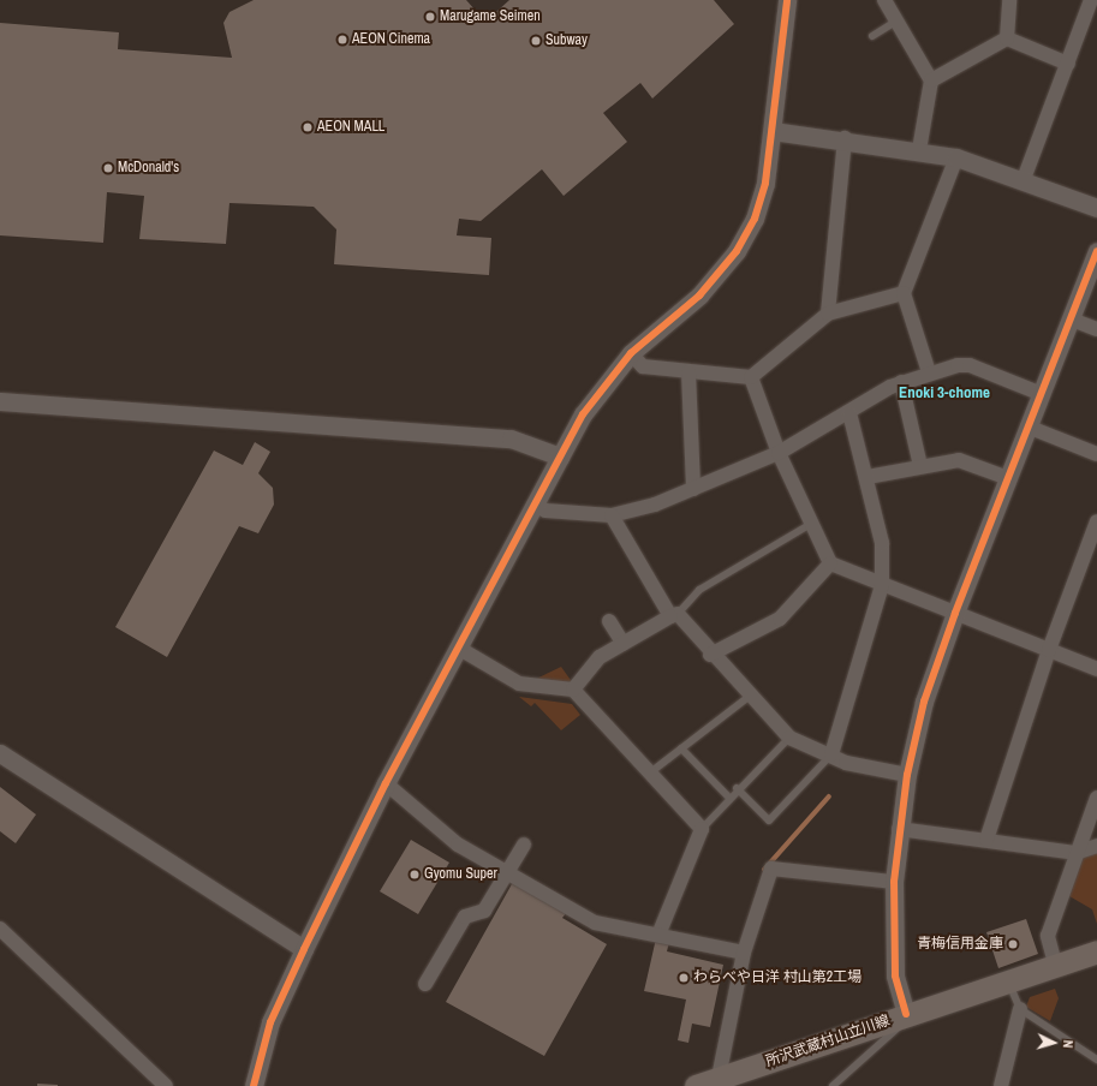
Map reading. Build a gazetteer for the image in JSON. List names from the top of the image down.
{
  "streets": {
    "main road": ["所沢武蔵村山立川線"]
  },
  "districts": ["Enoki 3-chome"],
  "places": [
    "Marugame Seimen",
    "AEON Cinema",
    "Subway",
    "AEON MALL",
    "McDonald's",
    "Gyomu Super",
    "青梅信用金庫",
    "わらべや日洋 村山第2工場"
  ],
  "north": "right"
}
